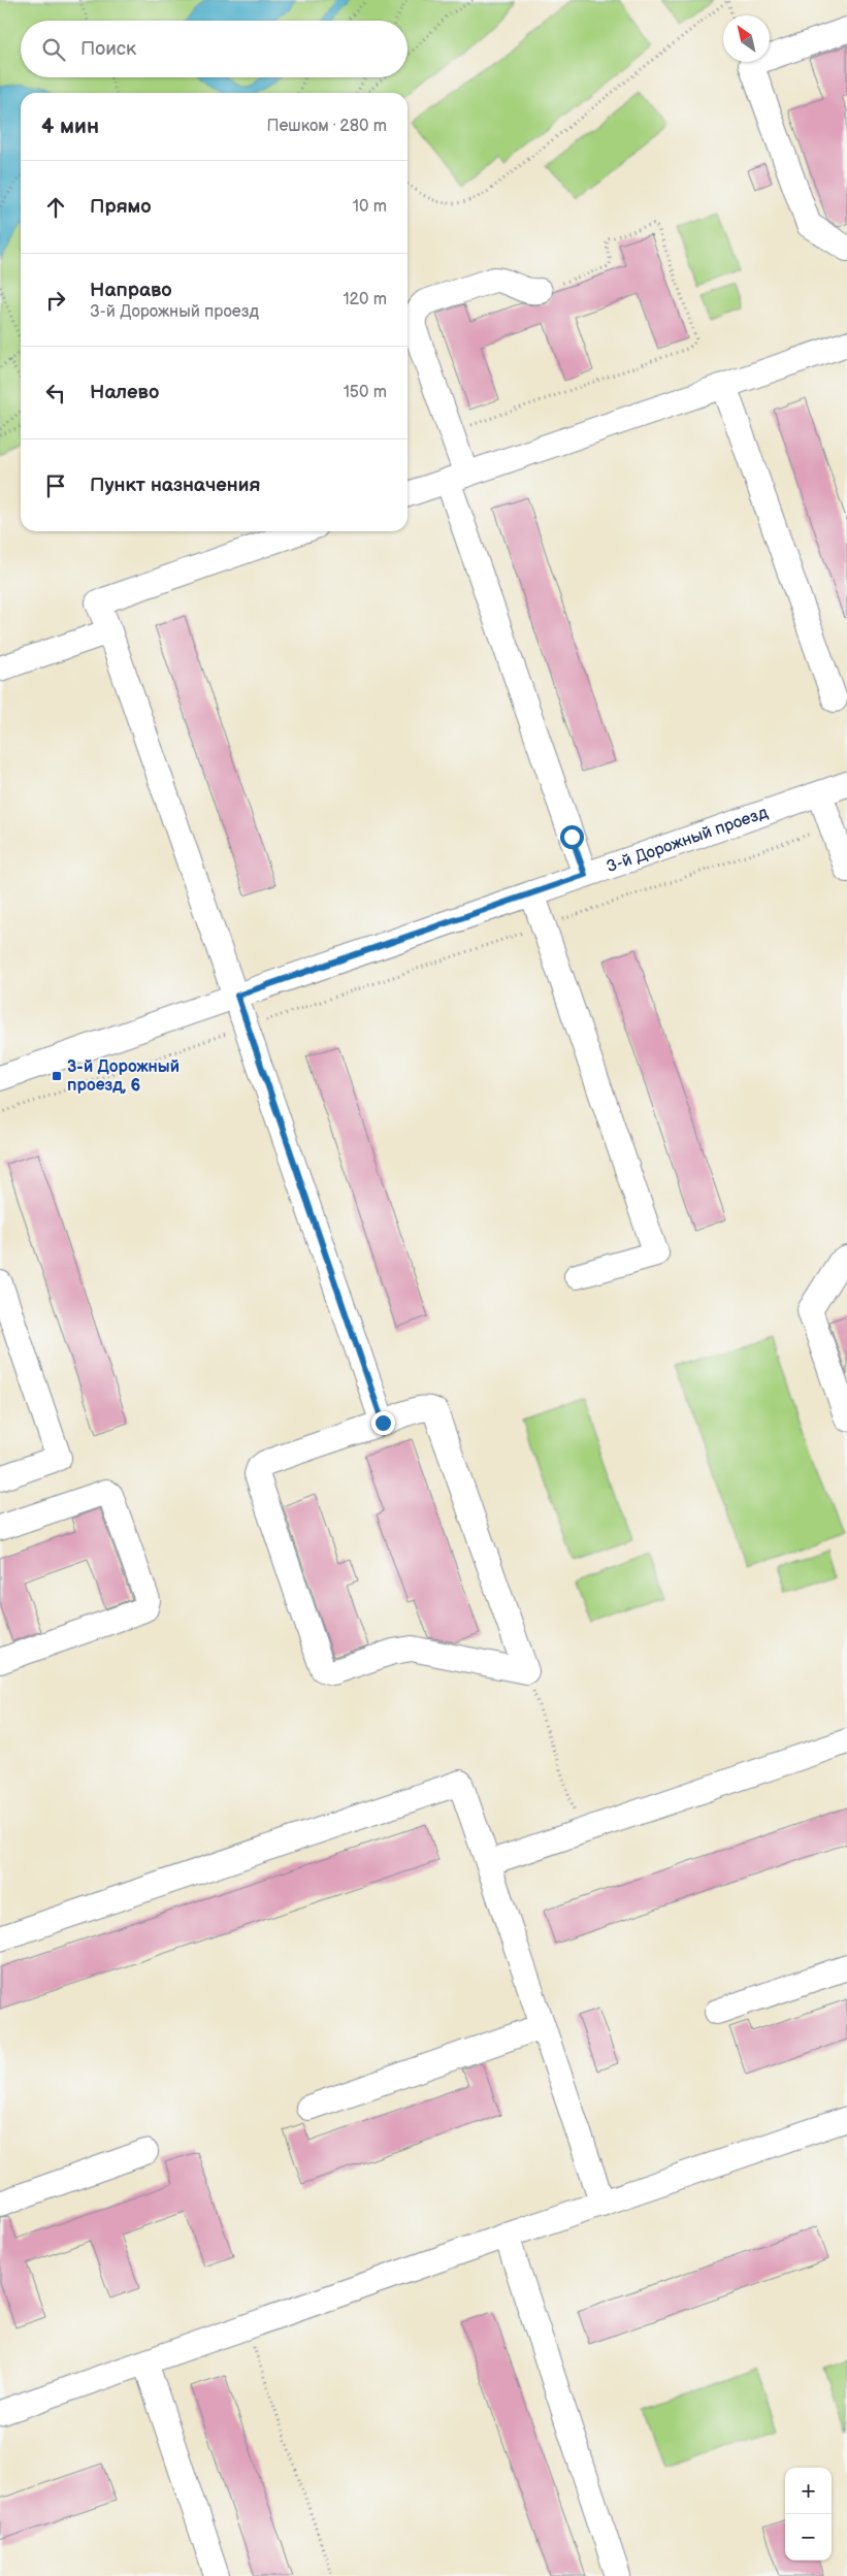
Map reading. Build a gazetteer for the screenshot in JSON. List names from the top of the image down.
{
  "streets": {
    "street": ["3-й Дорожный проезд"]
  },
  "places": {
    "transit": ["3-й Дорожный проезд, 6"]
  },
  "north": "top left",
  "page": {
    "search": "Поиск",
    "heading": ["4 мин", "Пешком · 280 m"],
    "list": [
      ["Прямо", "10 m"],
      ["Направо", "3-й Дорожный проезд", "120 m"],
      ["Налево", "150 m"],
      "Пункт назначения"
    ],
    "map_buttons": ["+", "−"]
  }
}
